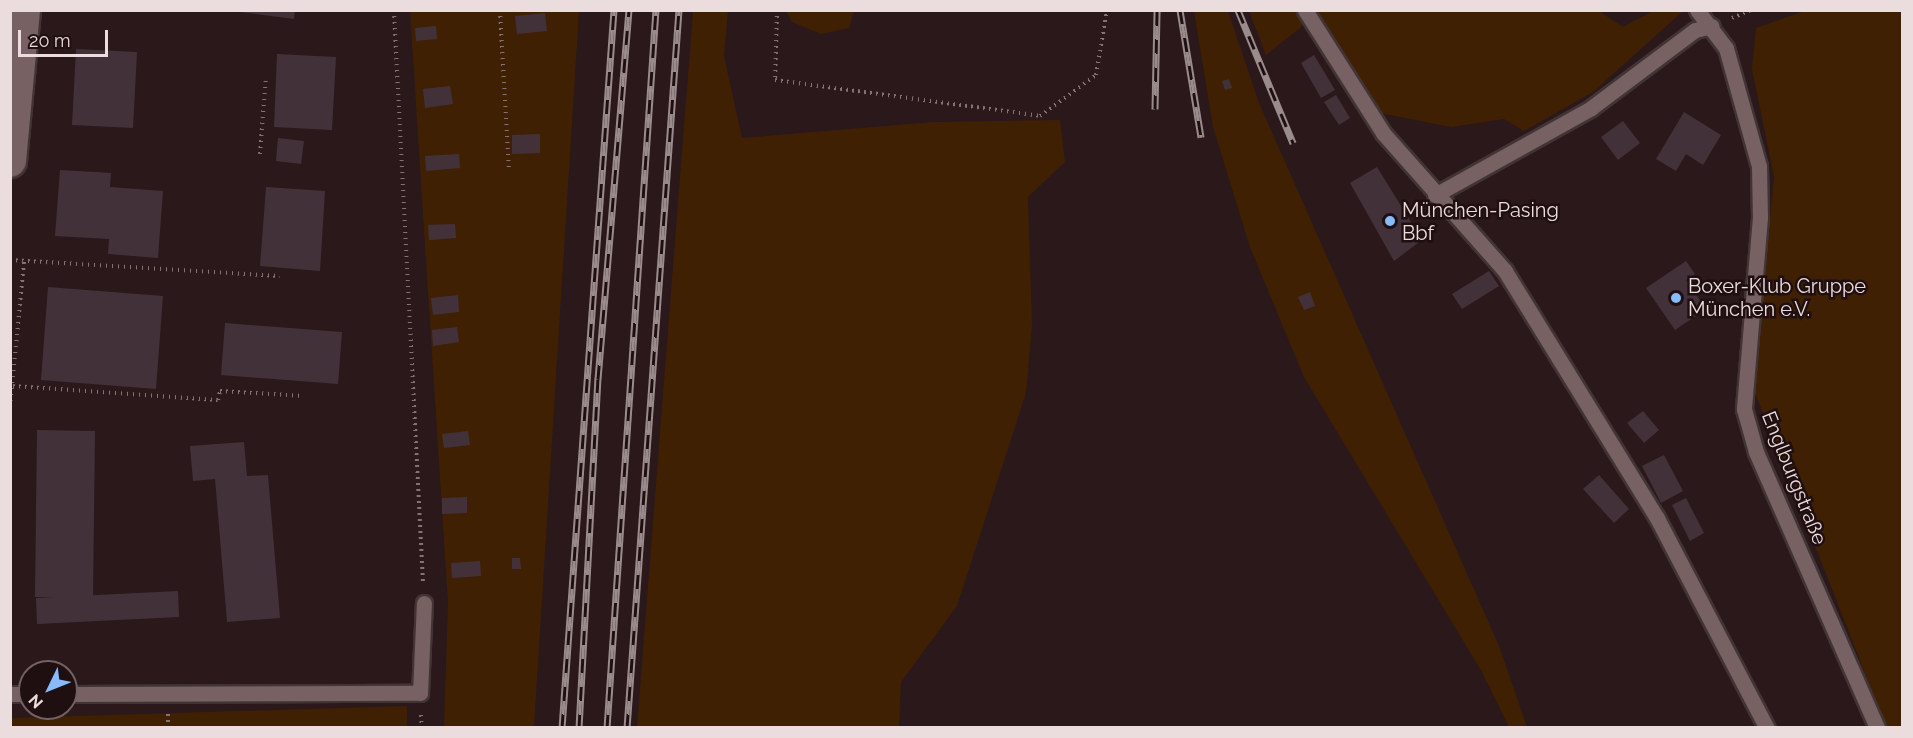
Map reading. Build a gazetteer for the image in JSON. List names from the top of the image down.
{
  "streets": {
    "lane": ["Englburgstraße"]
  },
  "places": ["München-Pasing Bbf", "Boxer-Klub Gruppe München e.V."],
  "scale_bar": "20 m",
  "north": "bottom left"
}
